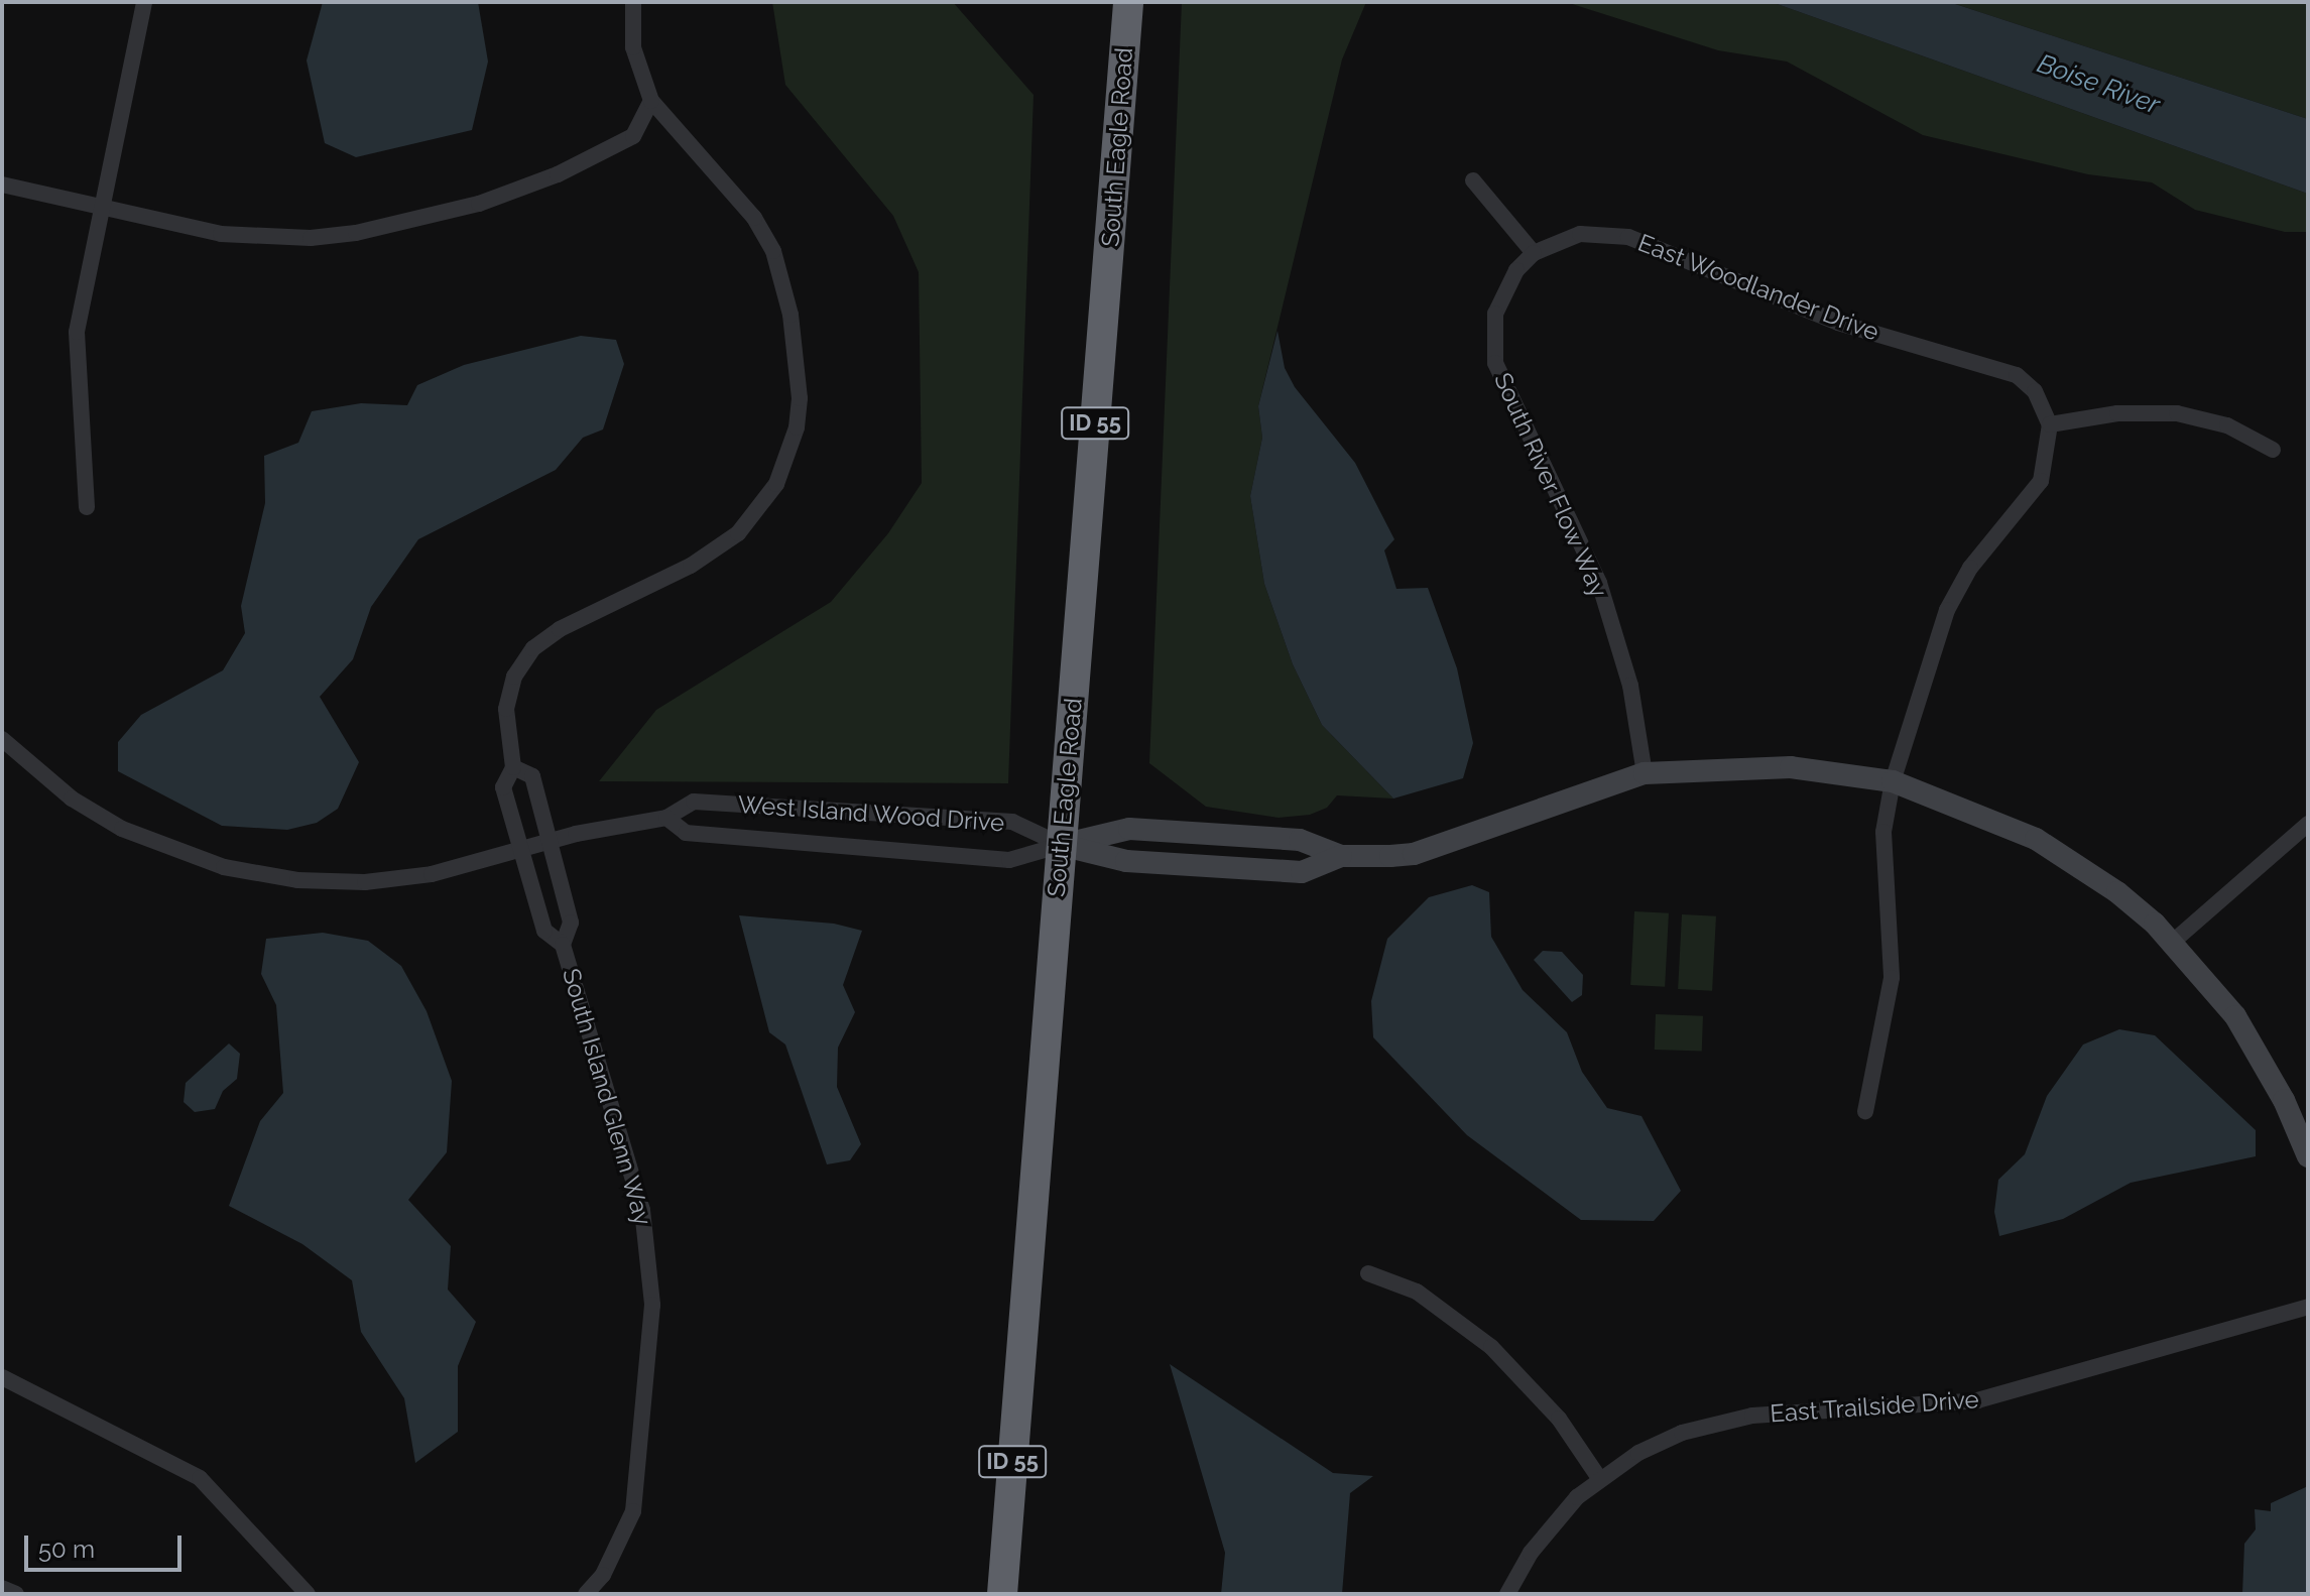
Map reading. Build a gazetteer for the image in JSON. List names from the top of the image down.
{
  "streets": {
    "highway": ["South Eagle Road", "ID 55"],
    "street": [
      "East Woodlander Drive",
      "South River Flow Way",
      "West Island Wood Drive",
      "South Island Glenn Way",
      "East Trailside Drive"
    ]
  },
  "crossings": [
    ["South Eagle Road", "West Island Wood Drive"],
    ["East Woodlander Drive", "South River Flow Way"],
    ["West Island Wood Drive", "South Island Glenn Way"]
  ],
  "water": ["Boise River"],
  "scale_bar": "50 m"
}
